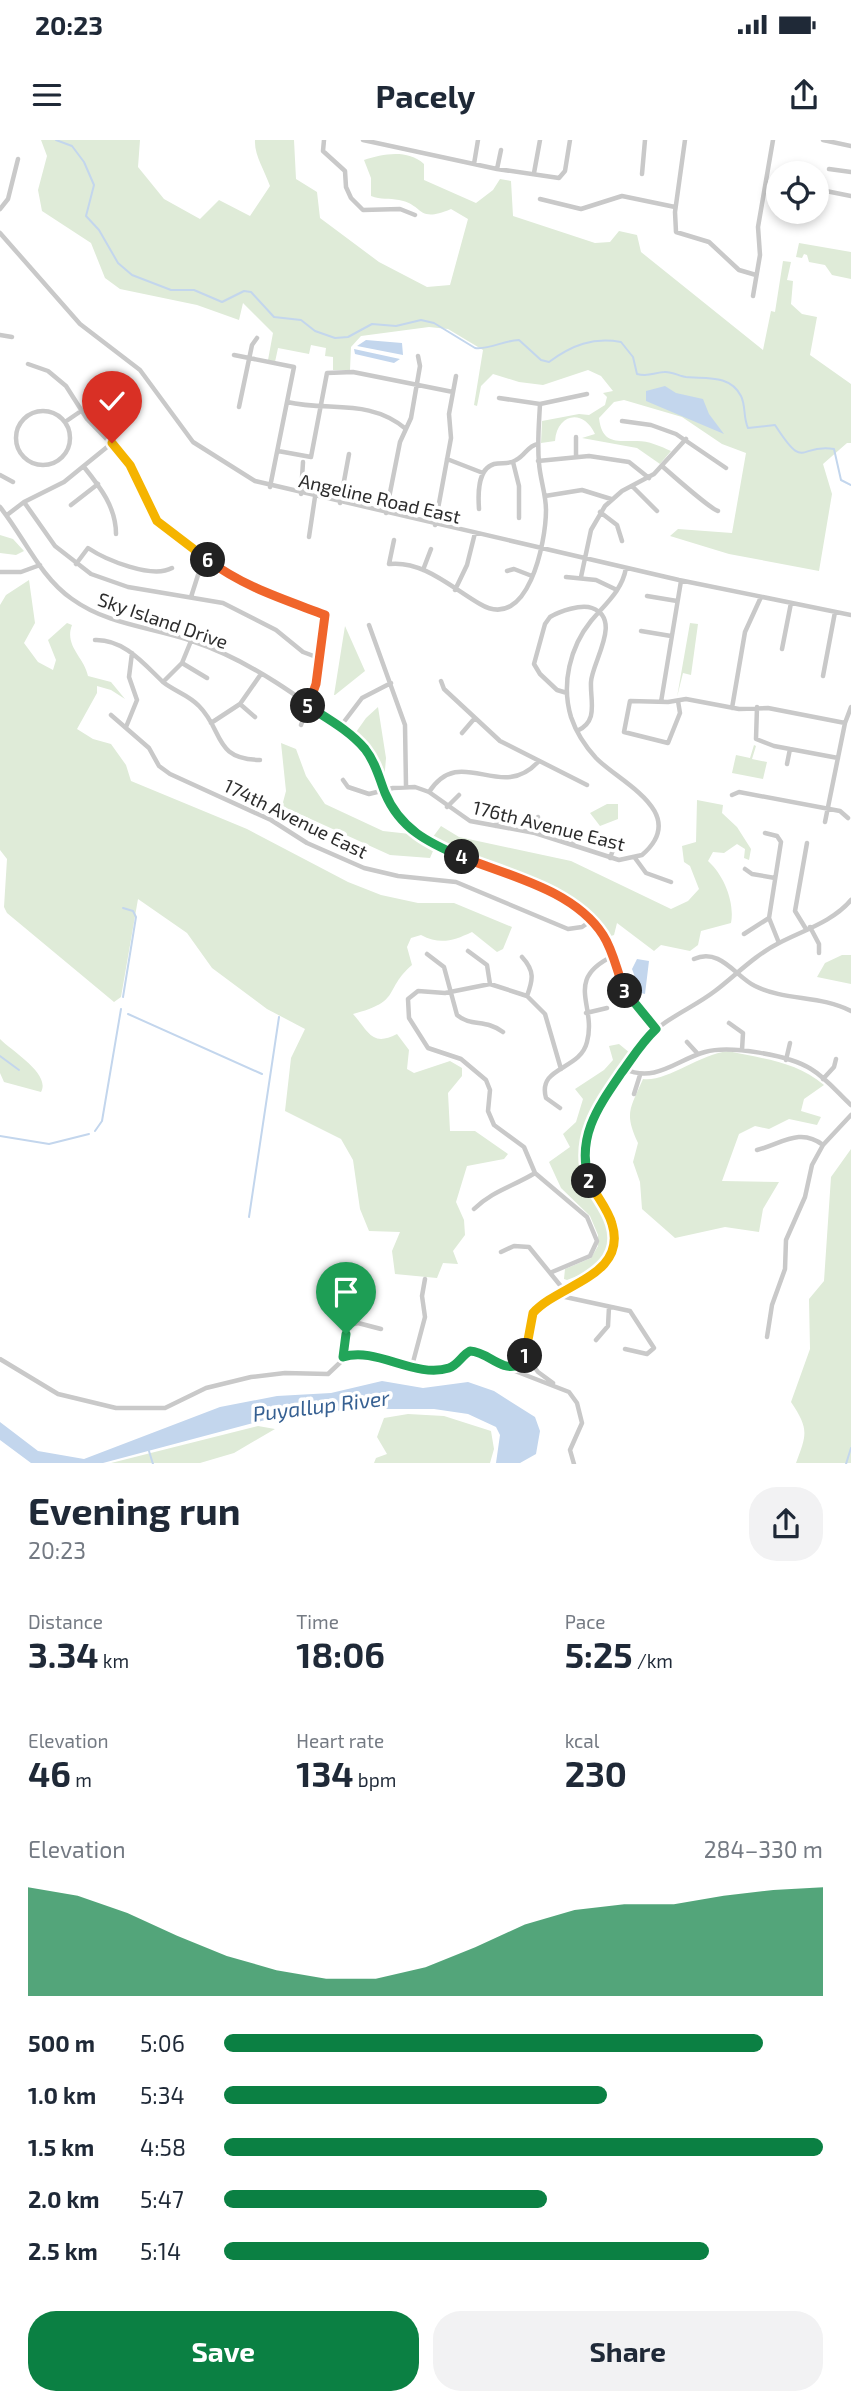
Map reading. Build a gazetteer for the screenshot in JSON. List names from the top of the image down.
{
  "streets": {
    "street": [
      "Angeline Road East",
      "Sky Island Drive",
      "174th Avenue East",
      "176th Avenue East"
    ]
  },
  "crossings": [
    ["Sky Island Drive", "174th Avenue East"],
    ["Sky Island Drive", "176th Avenue East"]
  ],
  "water": ["Puyallup River"],
  "page": {
    "status": "20:23",
    "header": "Pacely",
    "pins": [
      "6",
      "5",
      "4",
      "3",
      "2",
      "1"
    ],
    "heading": ["Evening run", "20:23"],
    "stats": [
      ["Distance", "3.34 km"],
      ["Time", "18:06"],
      ["Pace", "5:25 /km"],
      ["Elevation", "46 m"],
      ["Heart rate", "134 bpm"],
      ["kcal", "230"]
    ],
    "chart": ["Elevation", "284–330 m"],
    "list": [
      {
        "name": "500 m",
        "note": "5:06"
      },
      {
        "name": "1.0 km",
        "note": "5:34"
      },
      {
        "name": "1.5 km",
        "note": "4:58"
      },
      {
        "name": "2.0 km",
        "note": "5:47"
      },
      {
        "name": "2.5 km",
        "note": "5:14"
      }
    ],
    "buttons": ["Save", "Share"]
  }
}
